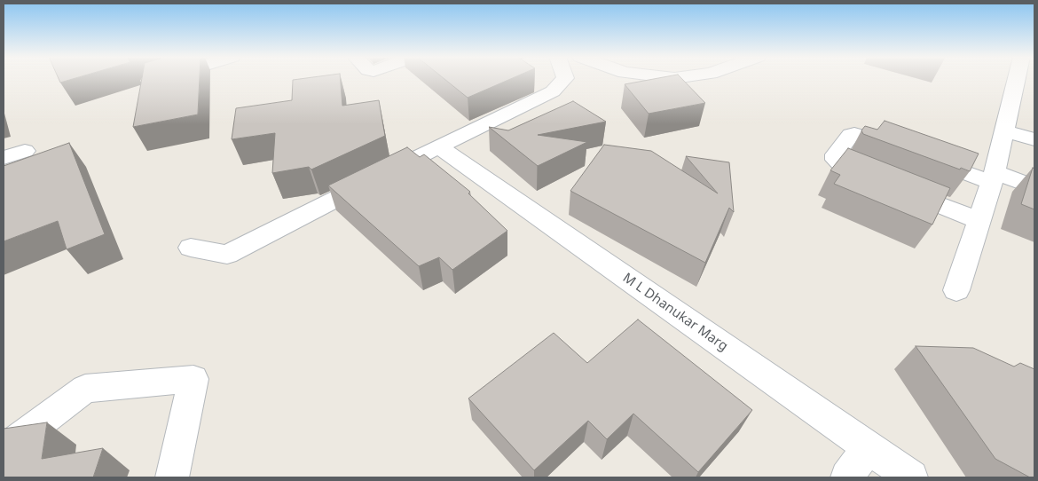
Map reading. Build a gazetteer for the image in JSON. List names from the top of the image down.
{
  "streets": {
    "street": ["M L Dhanukar Marg"]
  }
}
